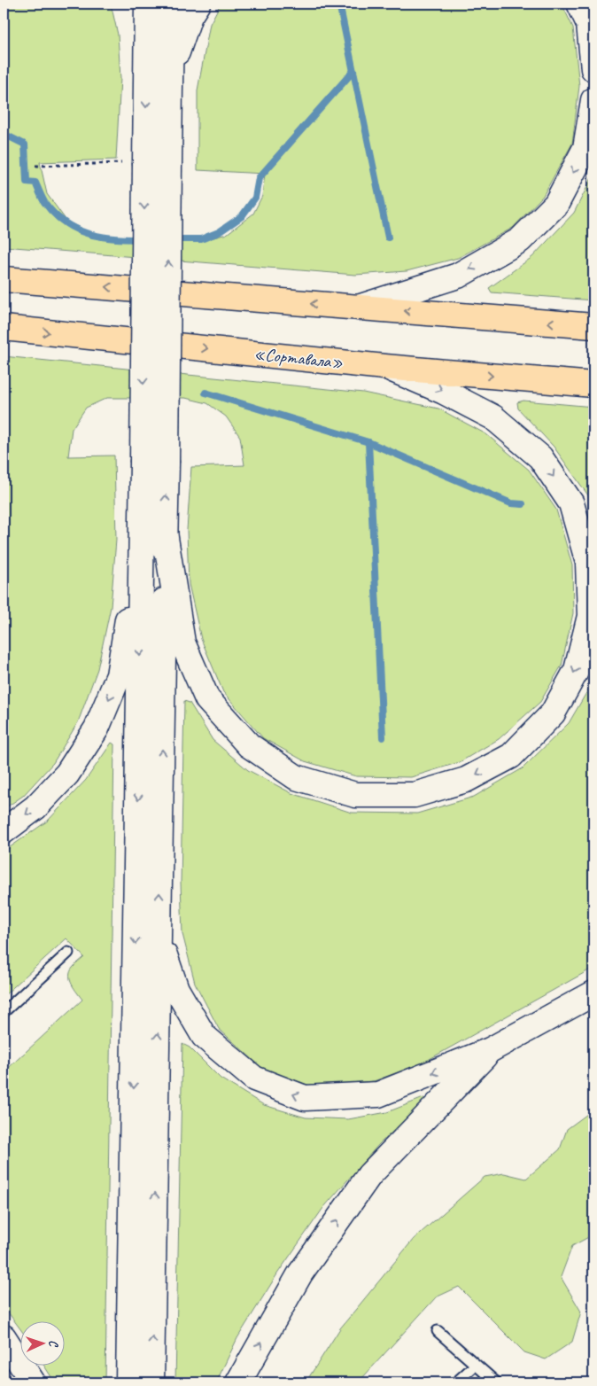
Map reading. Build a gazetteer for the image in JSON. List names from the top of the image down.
{
  "streets": {
    "highway": ["«Сортавала»"]
  },
  "north": "right"
}
